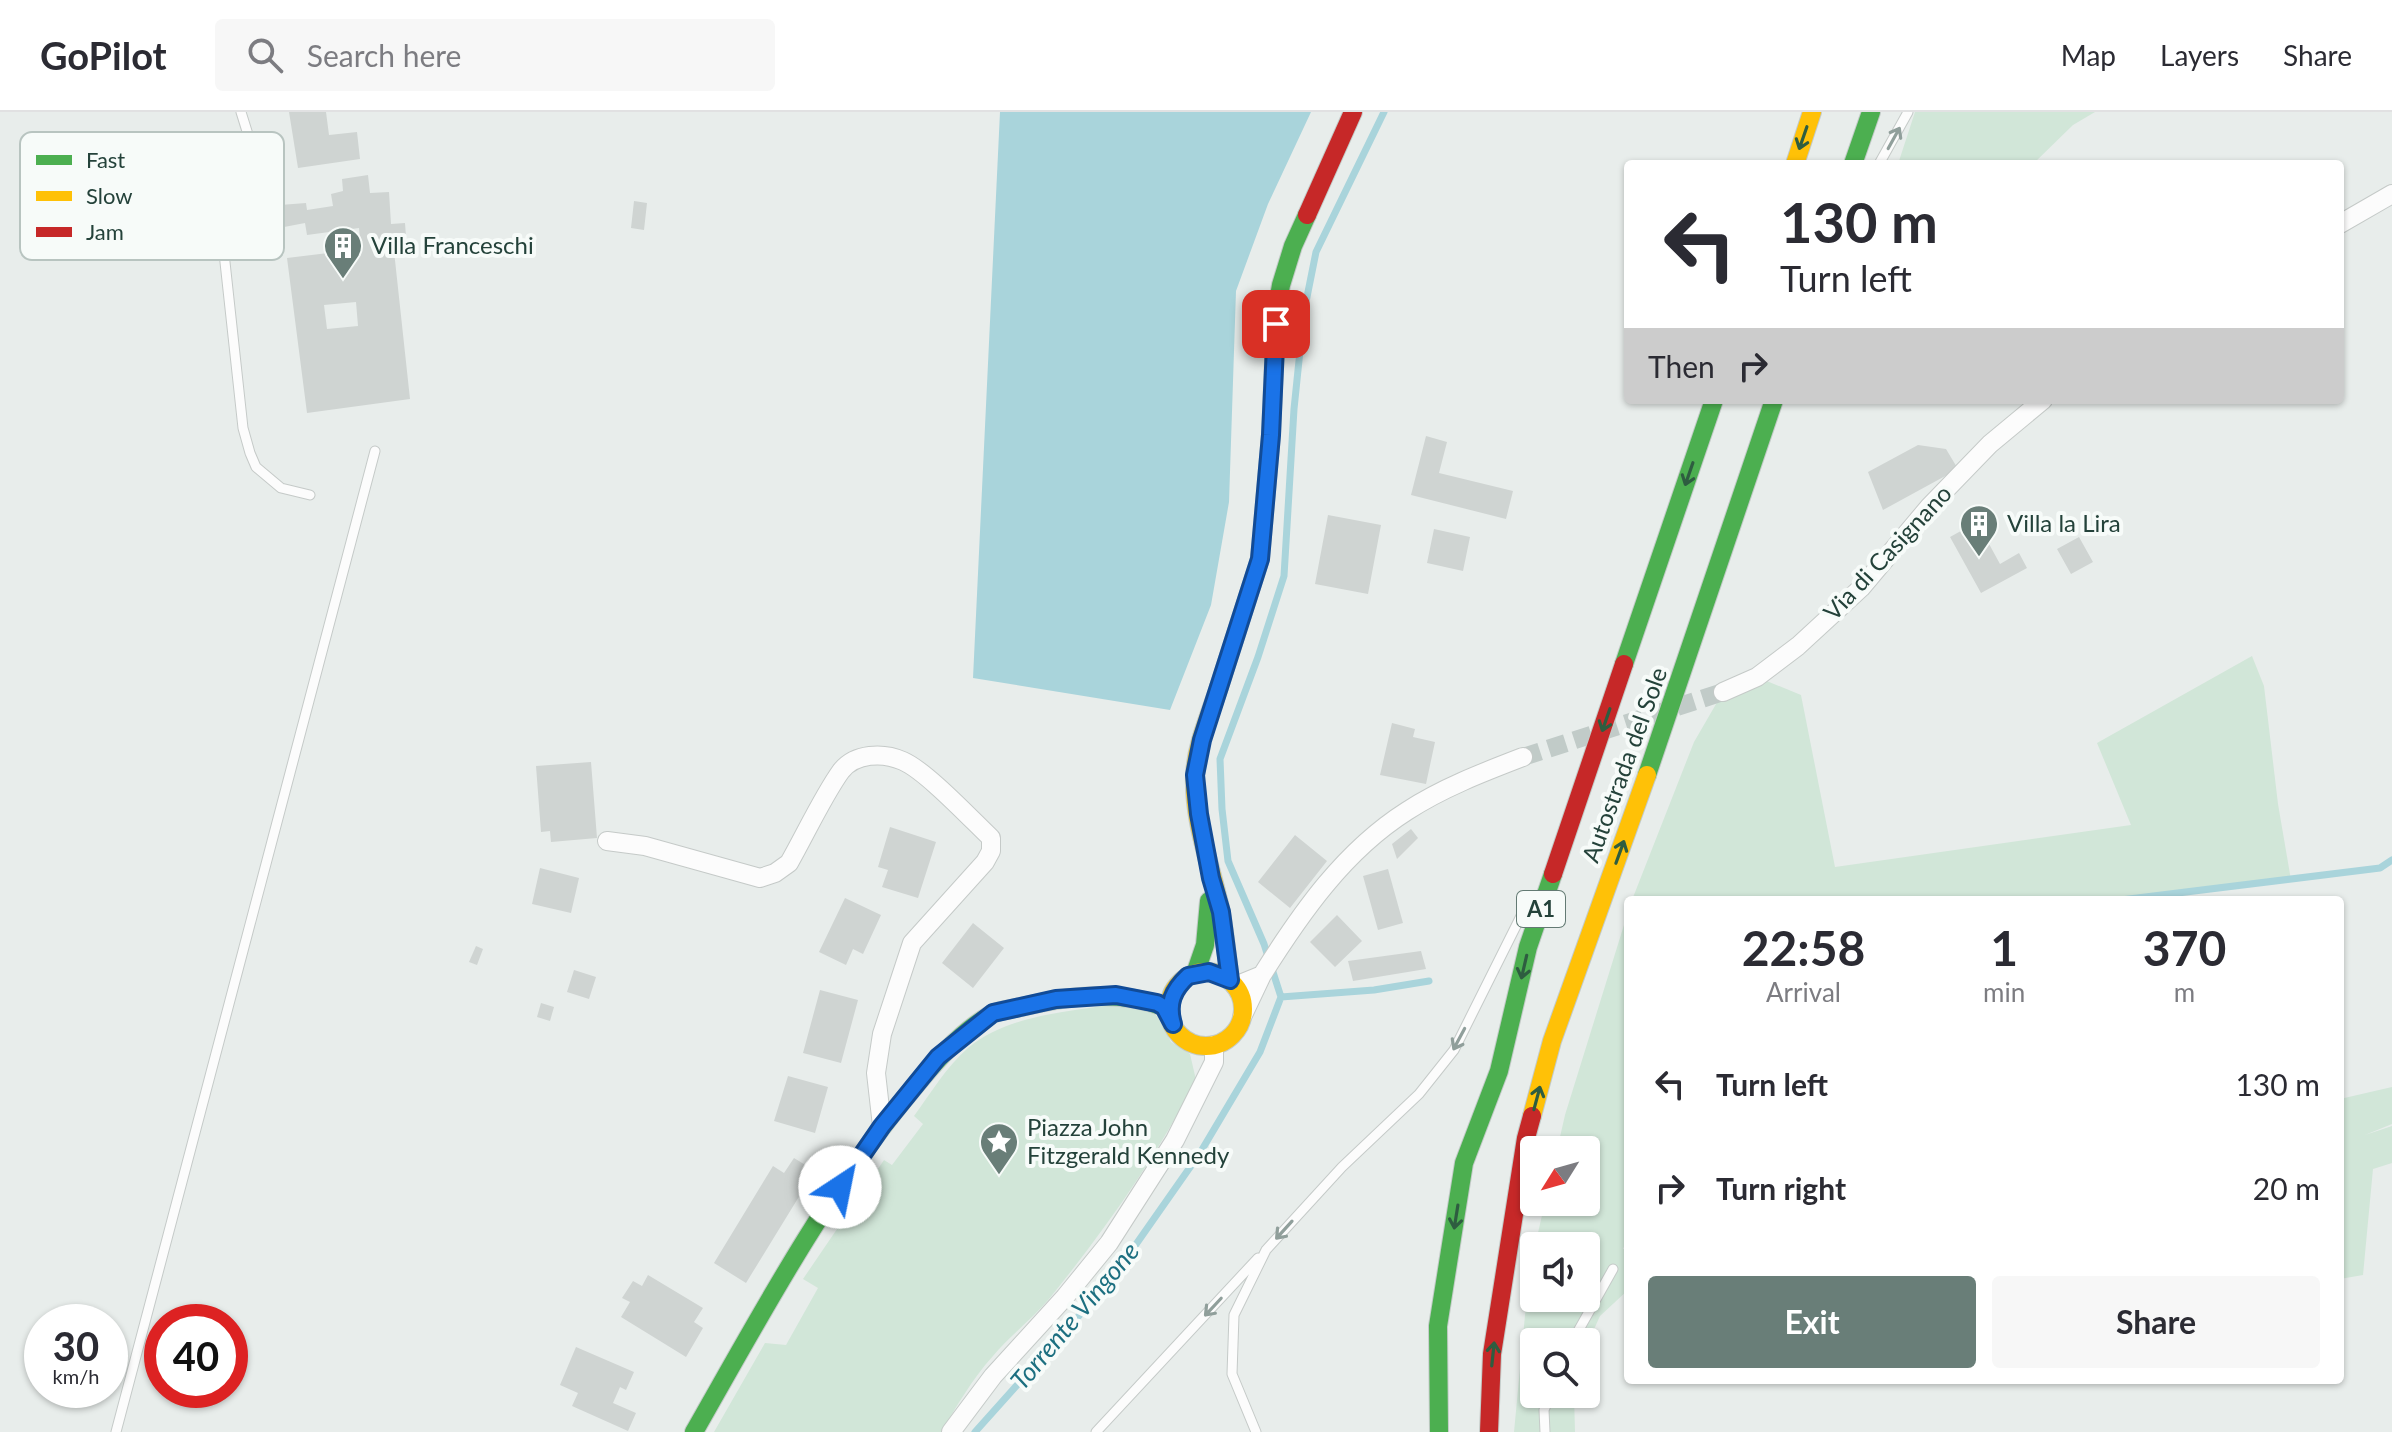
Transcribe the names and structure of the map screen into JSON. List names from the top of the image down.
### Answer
{
  "streets": {
    "main road": ["Autostrada del Sole", "A1"],
    "street": ["Via di Casignano"]
  },
  "water": ["Torrente Vingone"],
  "places": {
    "building": ["Villa Franceschi", "Villa la Lira"],
    "place": ["Piazza John Fitzgerald Kennedy"]
  },
  "legend": ["Fast", "Slow", "Jam"],
  "north": "bottom left",
  "page": {
    "header": "GoPilot",
    "search": "Search here",
    "nav": ["Map", "Layers", "Share"],
    "turn": ["130 m", "Turn left"],
    "then": "Then",
    "eta": [
      "22:58",
      "Arrival",
      "1",
      "min",
      "370",
      "m"
    ],
    "list": [
      {
        "name": "Turn left",
        "value": "130 m"
      },
      {
        "name": "Turn right",
        "value": "20 m"
      }
    ],
    "buttons": ["Exit", "Share"],
    "speed": "30 km/h",
    "limit": "40"
  }
}
